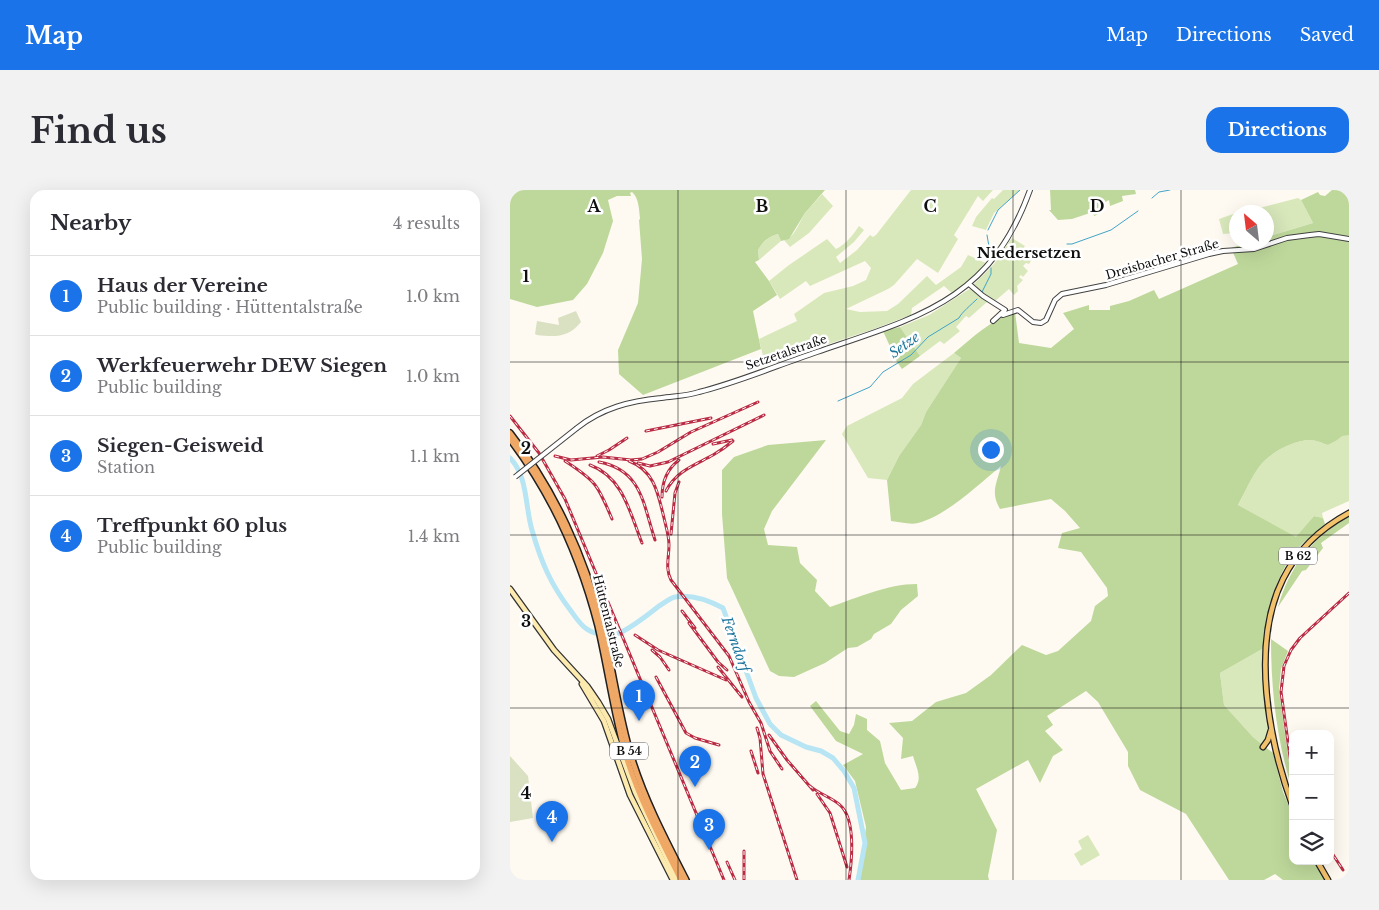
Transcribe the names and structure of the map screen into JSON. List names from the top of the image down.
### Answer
{
  "streets": {
    "highway": ["Hüttentalstraße", "B 54"],
    "main road": ["B 62"],
    "street": ["Dreisbacher Straße", "Setzetalstraße"]
  },
  "districts": ["Niedersetzen"],
  "water": ["Setze", "Ferndorf"],
  "north": "top left",
  "page": {
    "header": "Map",
    "nav": ["Map", "Directions", "Saved"],
    "buttons": "Directions",
    "title": "Find us",
    "heading": ["Nearby", "4 results"],
    "list": [
      {
        "mark": "1",
        "name": "Haus der Vereine",
        "note": "Public building · Hüttentalstraße",
        "value": "1.0 km"
      },
      {
        "mark": "2",
        "name": "Werkfeuerwehr DEW Siegen",
        "note": "Public building",
        "value": "1.0 km"
      },
      {
        "mark": "3",
        "name": "Siegen-Geisweid",
        "note": "Station",
        "value": "1.1 km"
      },
      {
        "mark": "4",
        "name": "Treffpunkt 60 plus",
        "note": "Public building",
        "value": "1.4 km"
      }
    ],
    "pins": [
      "1",
      "2",
      "4",
      "3"
    ],
    "map_buttons": ["+", "−"]
  },
  "grid": {
    "columns": [
      "A",
      "B",
      "C",
      "D"
    ],
    "rows": [
      "1",
      "2",
      "3",
      "4"
    ]
  }
}
